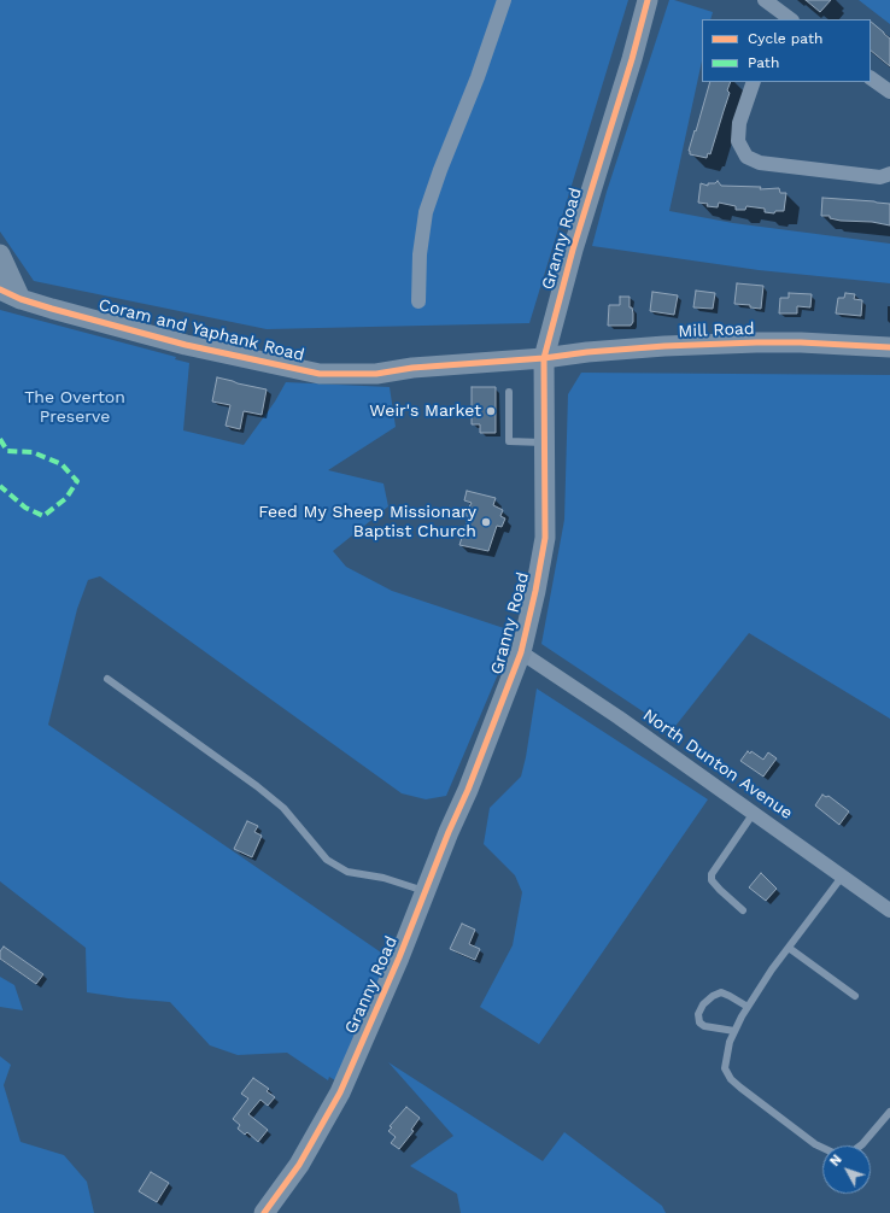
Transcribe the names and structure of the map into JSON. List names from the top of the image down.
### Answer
{
  "streets": {
    "street": [
      "Granny Road",
      "Coram and Yaphank Road",
      "Mill Road",
      "North Dunton Avenue"
    ]
  },
  "crossings": [
    ["Granny Road", "Coram and Yaphank Road"],
    ["Granny Road", "Mill Road"],
    ["Granny Road", "North Dunton Avenue"],
    ["Coram and Yaphank Road", "Mill Road"]
  ],
  "parks": ["The Overton Preserve"],
  "places": ["Weir's Market", "Feed My Sheep Missionary Baptist Church"],
  "legend": ["Cycle path", "Path"],
  "north": "top left"
}
